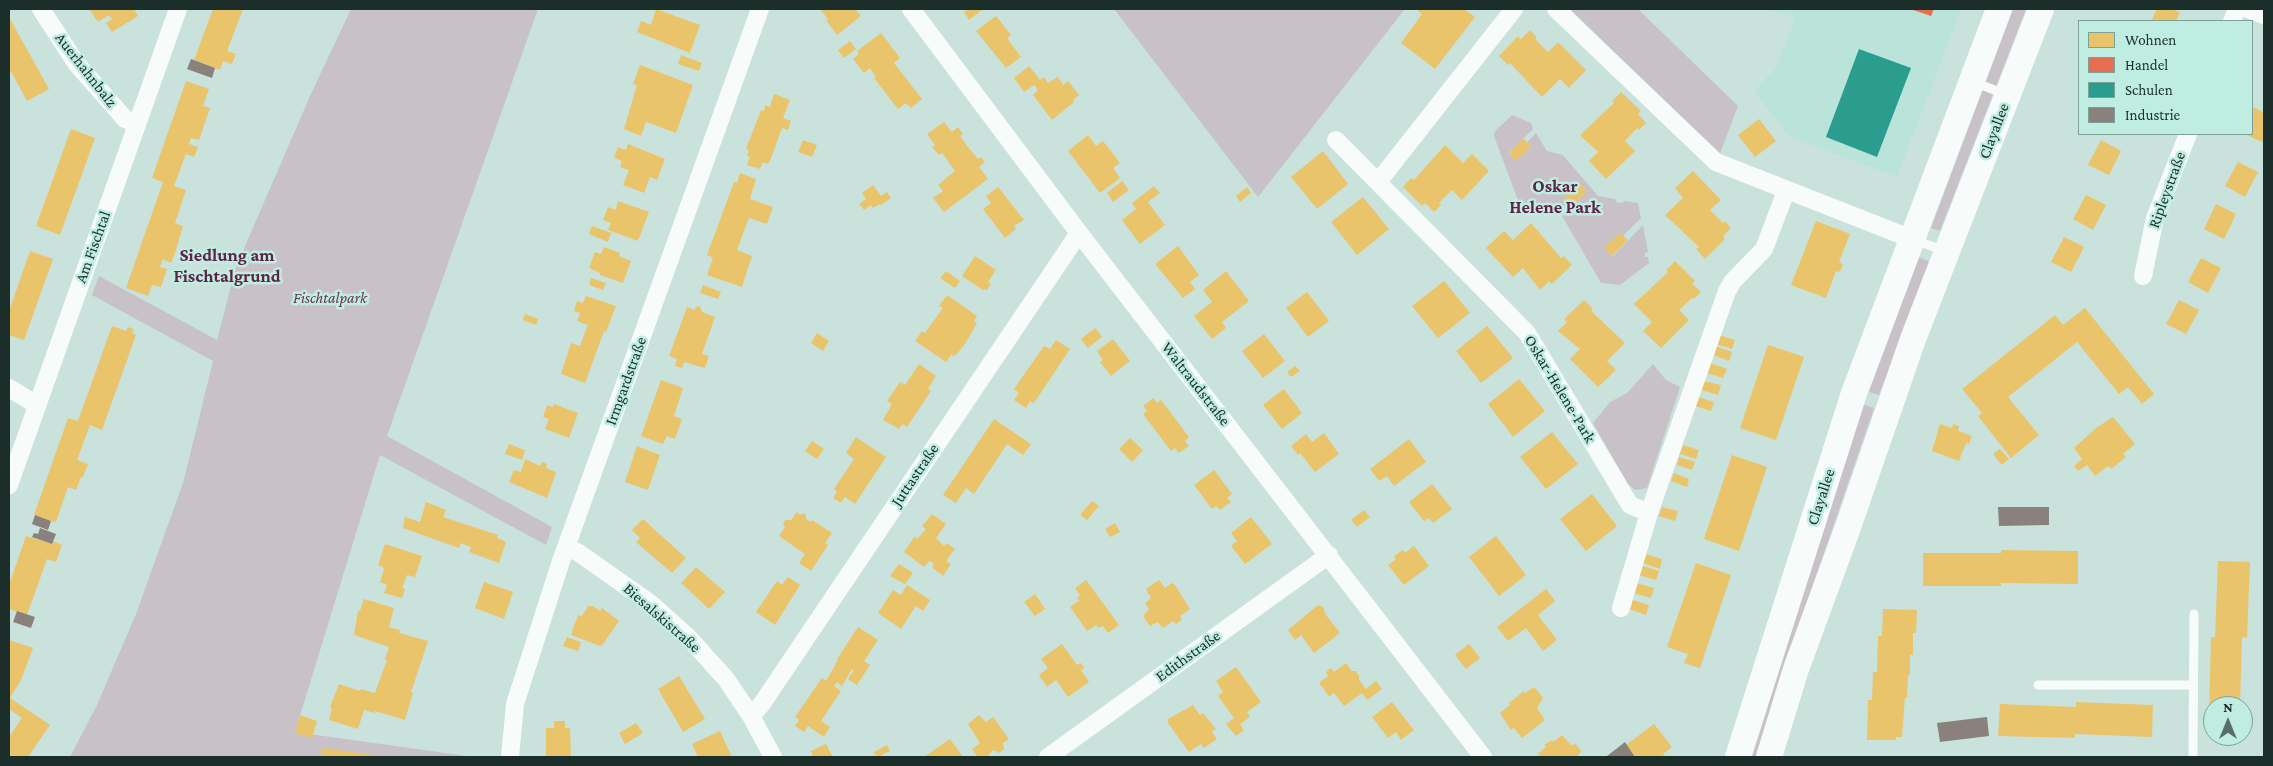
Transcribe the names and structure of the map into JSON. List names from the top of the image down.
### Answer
{
  "streets": {
    "main road": ["Clayallee"],
    "street": [
      "Auerhahnbalz",
      "Ripleystraße",
      "Am Fischtal",
      "Irmgardstraße",
      "Waltraudstraße",
      "Oskar-Helene-Park",
      "Juttastraße",
      "Biesalskistraße",
      "Edithstraße"
    ]
  },
  "crossings": [
    ["Auerhahnbalz", "Am Fischtal"],
    ["Irmgardstraße", "Biesalskistraße"],
    ["Waltraudstraße", "Juttastraße"],
    ["Waltraudstraße", "Edithstraße"],
    ["Juttastraße", "Biesalskistraße"]
  ],
  "districts": ["Oskar Helene Park", "Siedlung am Fischtalgrund"],
  "parks": ["Fischtalpark"],
  "legend": [
    "Wohnen",
    "Handel",
    "Schulen",
    "Industrie"
  ],
  "north": "top"
}
